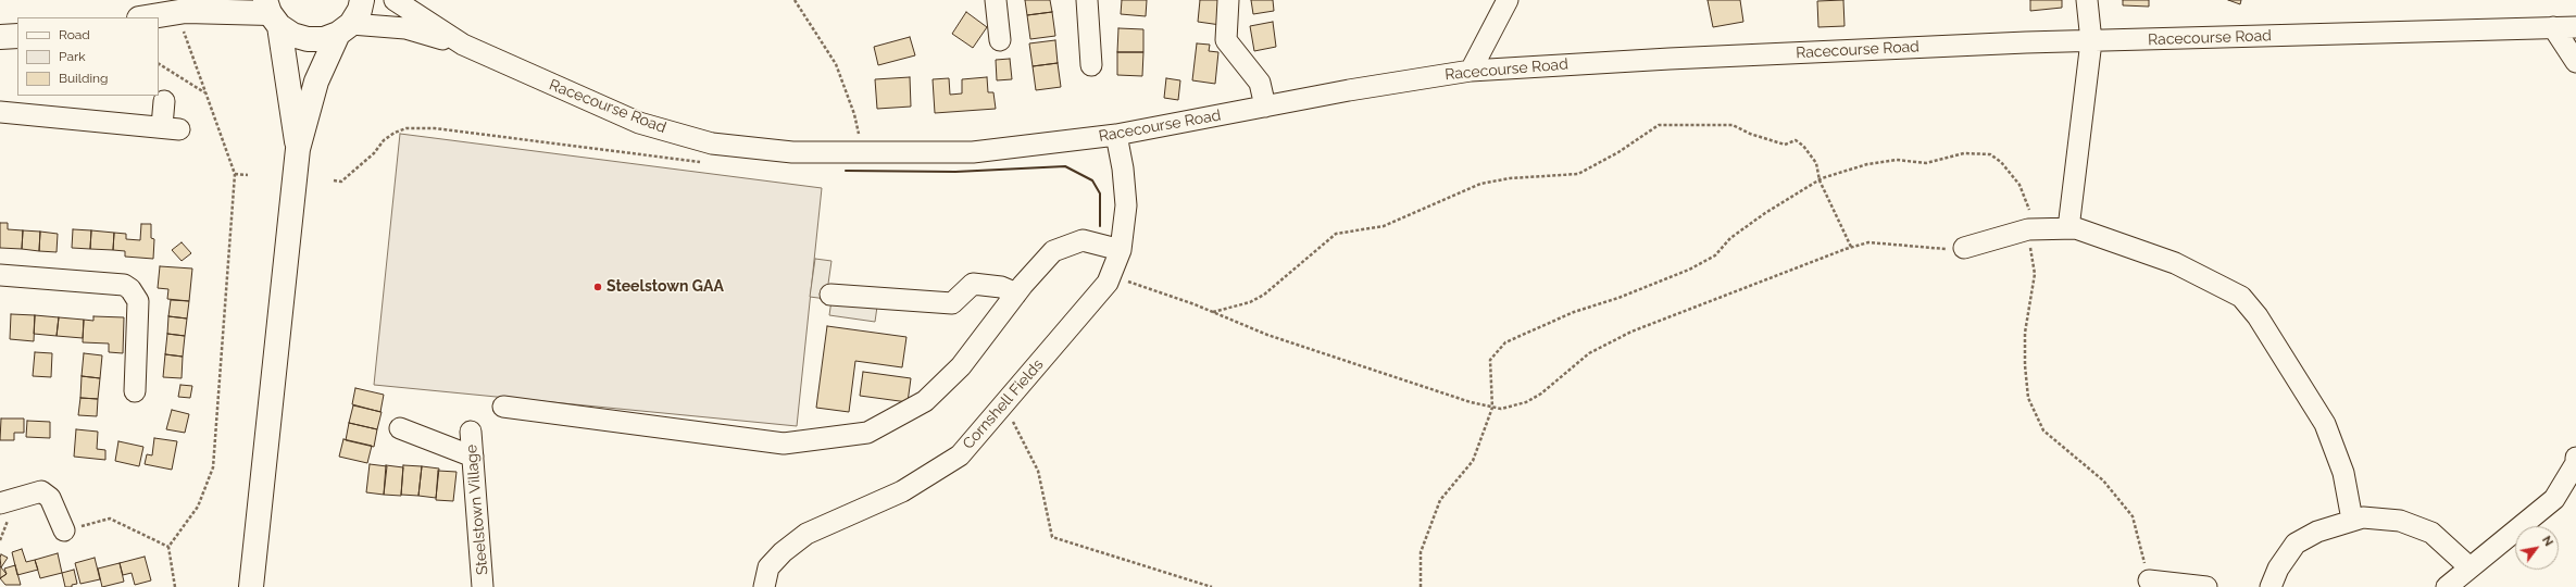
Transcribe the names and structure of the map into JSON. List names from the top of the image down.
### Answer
{
  "streets": {
    "street": ["Racecourse Road", "Cornshell Fields", "Steelstown Village"]
  },
  "crossings": [
    ["Racecourse Road", "Cornshell Fields"]
  ],
  "places": ["Steelstown GAA"],
  "legend": ["Road", "Park", "Building"],
  "north": "top right"
}
